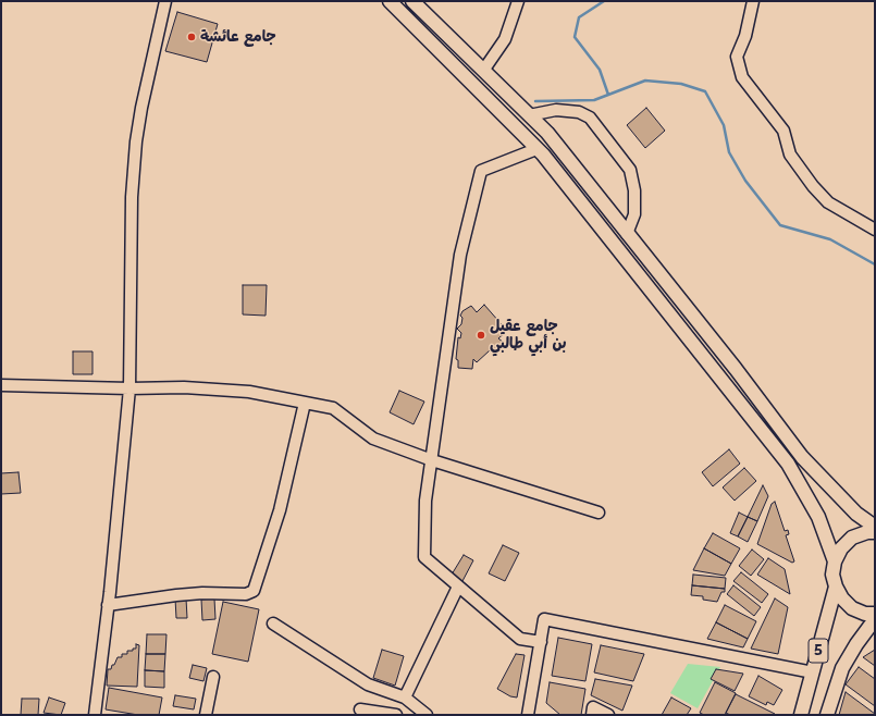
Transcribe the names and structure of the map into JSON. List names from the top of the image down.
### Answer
{
  "streets": {
    "main road": ["5"]
  },
  "places": ["جامع عائشة", "جامع عقيل بن أبي طالبي"]
}
